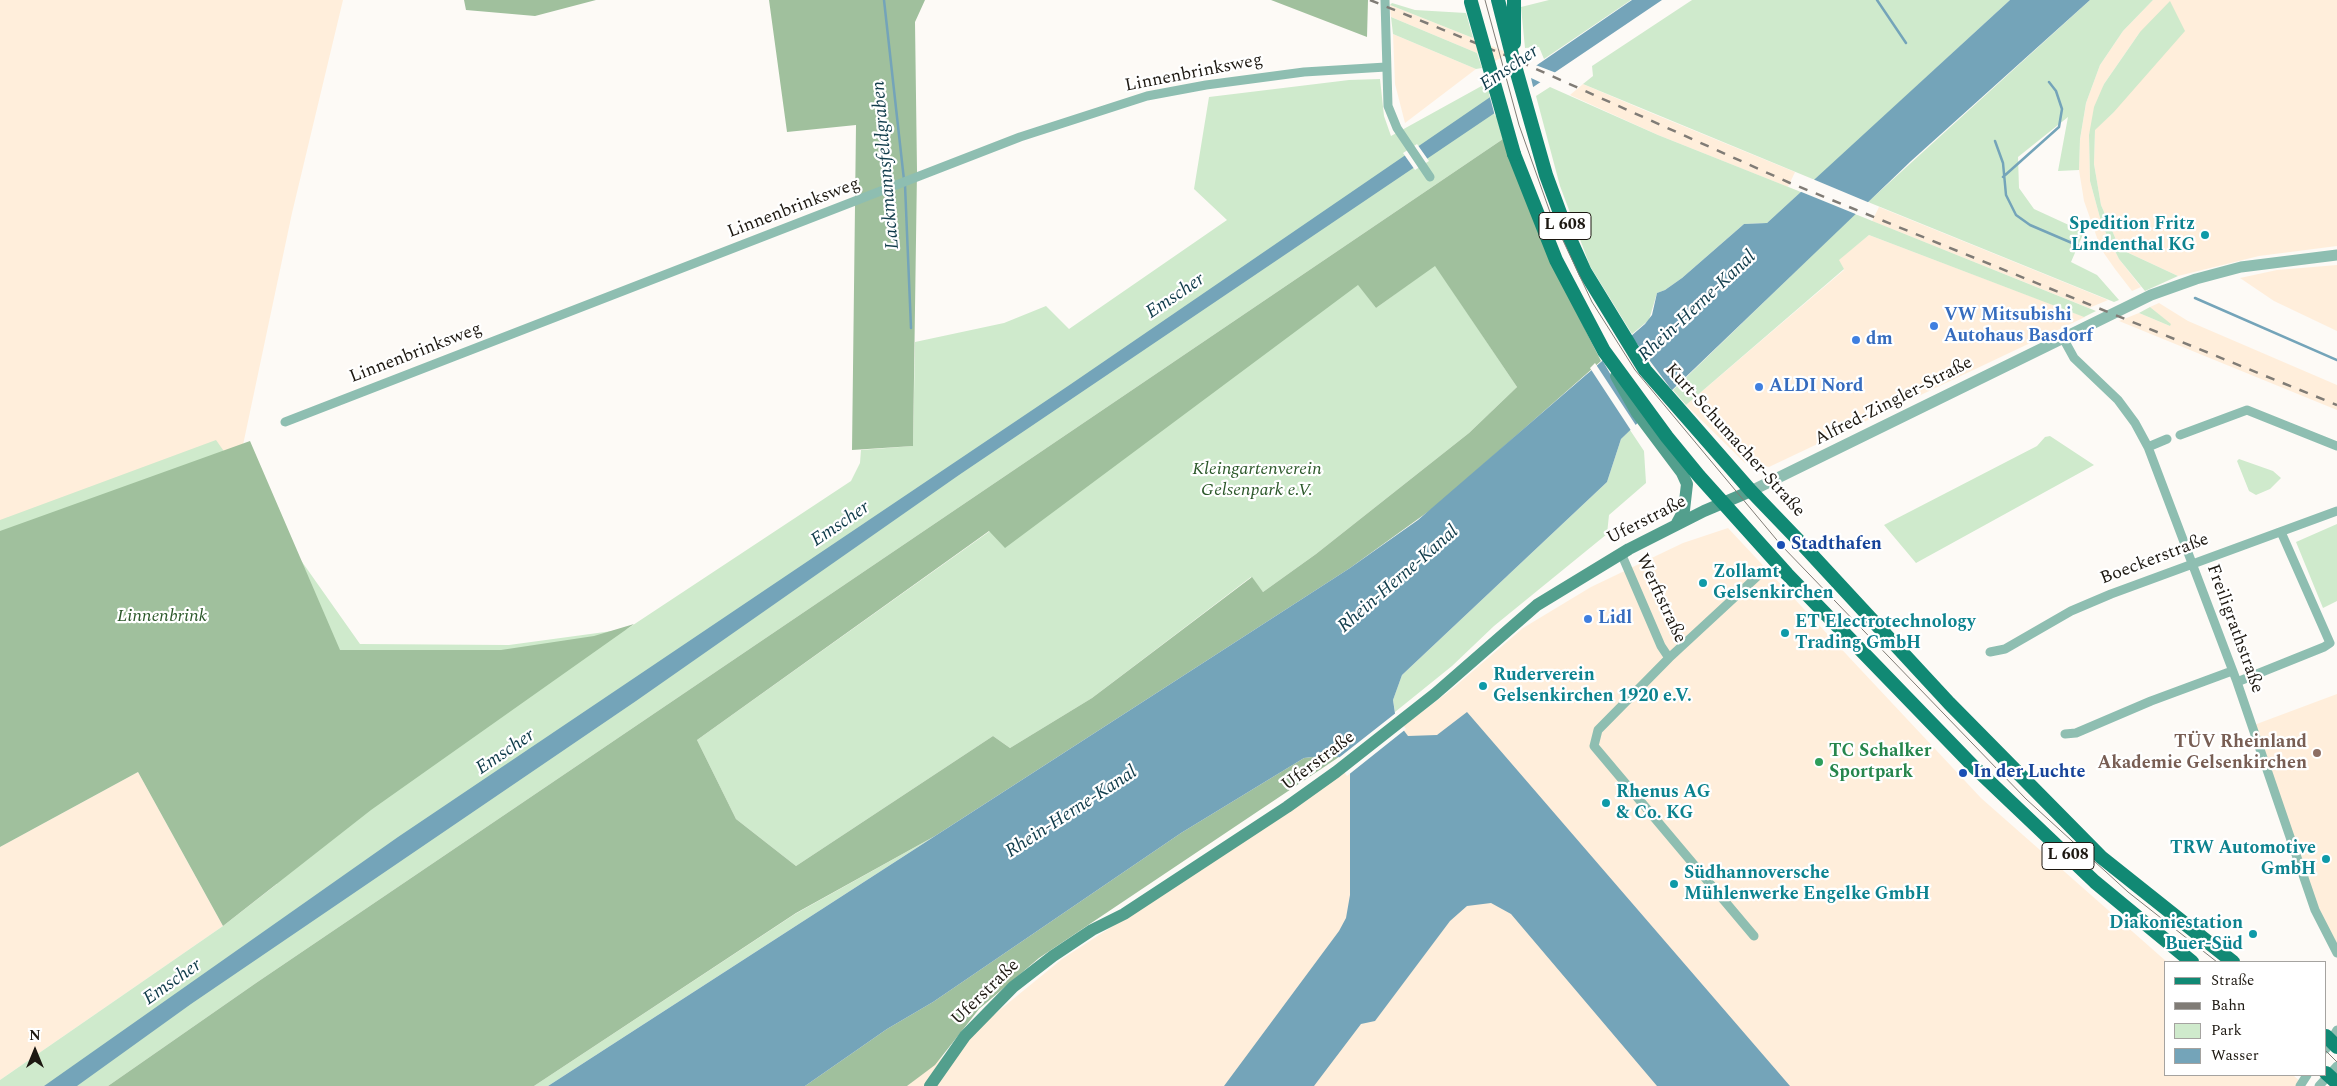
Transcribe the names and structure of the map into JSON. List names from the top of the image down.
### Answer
{
  "streets": {
    "main road": ["L 608", "Kurt-Schumacher-Straße", "Uferstraße"],
    "street": [
      "Linnenbrinksweg",
      "Alfred-Zingler-Straße",
      "Boeckerstraße",
      "Werftstraße",
      "Freiligrathstraße"
    ]
  },
  "crossings": [
    ["L 608", "Kurt-Schumacher-Straße"],
    ["L 608", "Uferstraße"],
    ["Alfred-Zingler-Straße", "Kurt-Schumacher-Straße"],
    ["Alfred-Zingler-Straße", "Uferstraße"],
    ["Alfred-Zingler-Straße", "Freiligrathstraße"],
    ["Kurt-Schumacher-Straße", "Uferstraße"],
    ["Uferstraße", "Werftstraße"],
    ["Boeckerstraße", "Freiligrathstraße"]
  ],
  "water": ["Emscher", "Lackmannsfeldgraben", "Rhein-Herne-Kanal"],
  "parks": ["Kleingartenverein Gelsenpark e.V.", "Linnenbrink"],
  "places": [
    "Spedition Fritz Lindenthal KG",
    "VW Mitsubishi Autohaus Basdorf",
    "dm",
    "ALDI Nord",
    "Stadthafen",
    "Zollamt Gelsenkirchen",
    "Lidl",
    "ET Electrotechnology Trading GmbH",
    "Ruderverein Gelsenkirchen 1920 e.V.",
    "TÜV Rheinland Akademie Gelsenkirchen",
    "TC Schalker Sportpark",
    "In der Luchte",
    "Rhenus AG & Co. KG",
    "TRW Automotive GmbH",
    "Südhannoversche Mühlenwerke Engelke GmbH",
    "Diakoniestation Buer-Süd"
  ],
  "legend": [
    "Straße",
    "Bahn",
    "Park",
    "Wasser"
  ],
  "north": "top"
}
